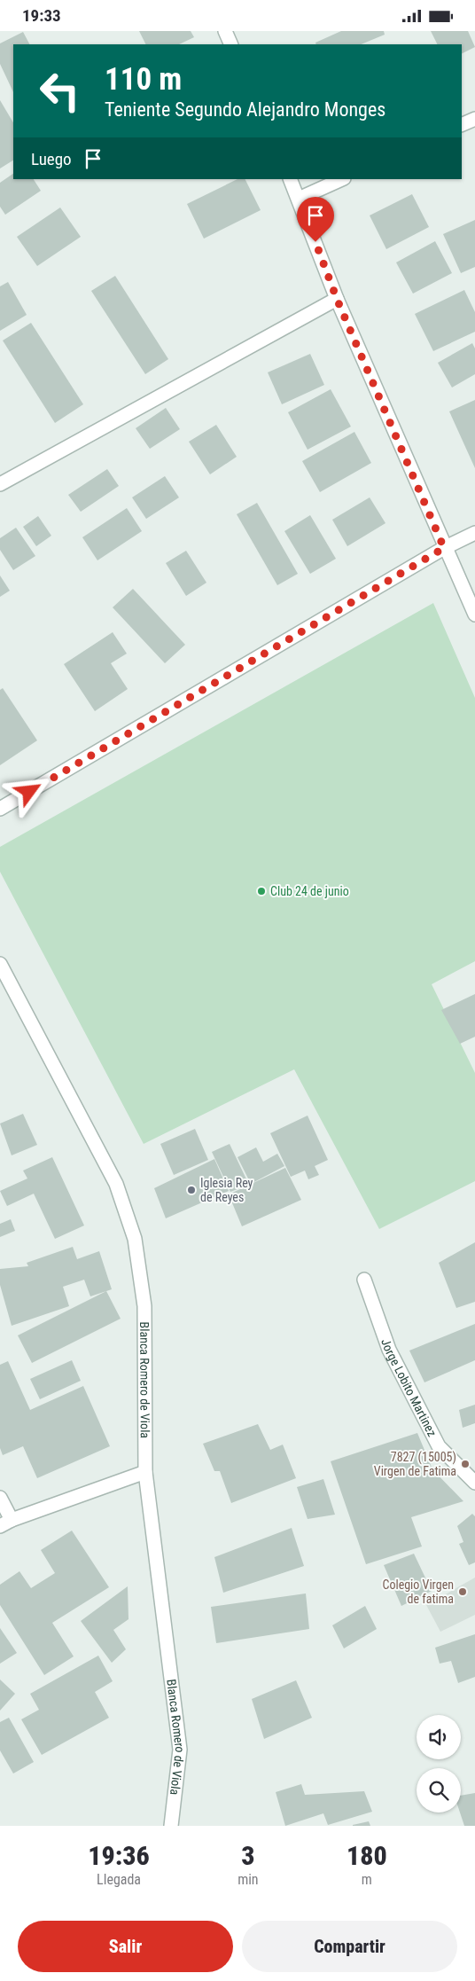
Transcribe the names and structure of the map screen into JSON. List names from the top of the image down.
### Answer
{
  "streets": {
    "street": ["Blanca Romero de Viola", "Jorge Lobito Martinez"]
  },
  "places": [
    "Club 24 de junio",
    "Iglesia Rey de Reyes",
    "7827 (15005) Virgen de Fatima",
    "Colegio Virgen de fatima"
  ],
  "page": {
    "status": "19:33",
    "turn": ["110 m", "Teniente Segundo Alejandro Monges"],
    "then": "Luego",
    "eta": [
      "19:36",
      "Llegada",
      "3",
      "min",
      "180",
      "m"
    ],
    "buttons": ["Salir", "Compartir"]
  }
}
